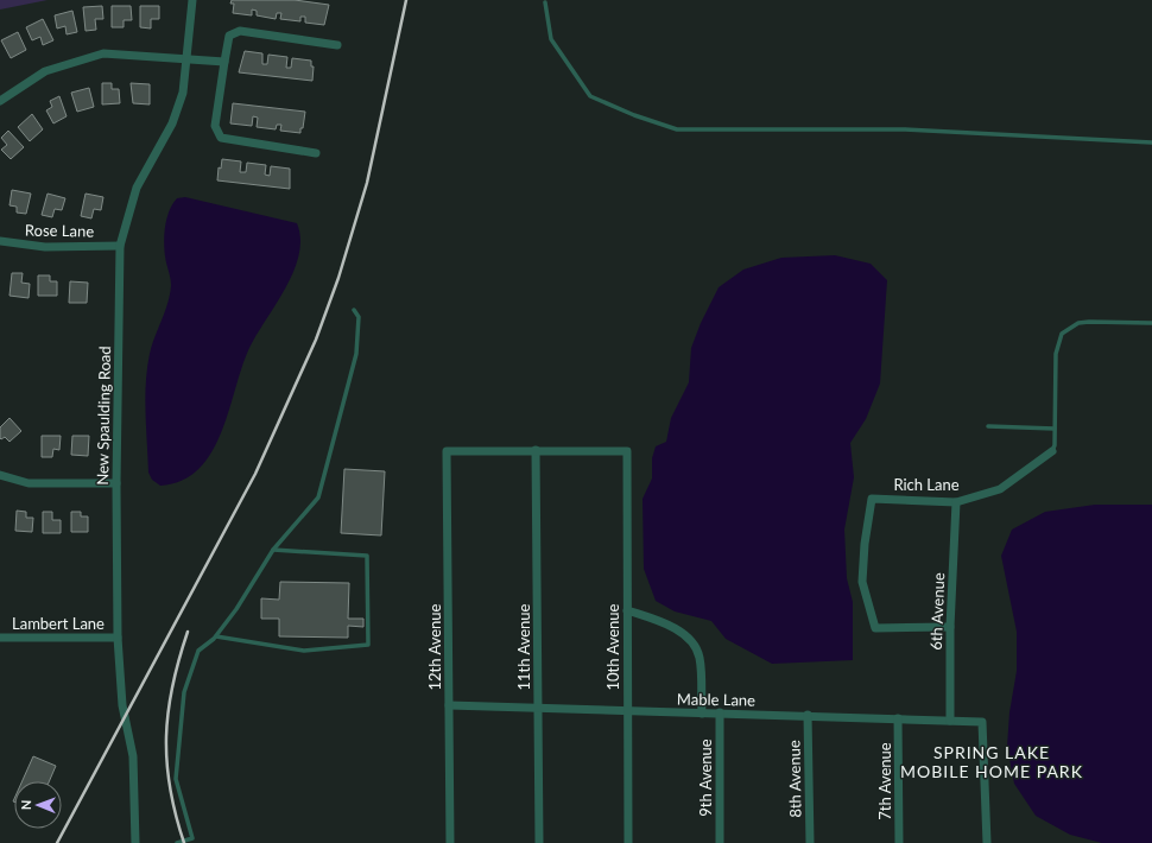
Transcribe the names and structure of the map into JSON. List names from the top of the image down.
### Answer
{
  "streets": {
    "street": [
      "Rose Lane",
      "New Spaulding Road",
      "Rich Lane",
      "6th Avenue",
      "Lambert Lane",
      "12th Avenue",
      "11th Avenue",
      "10th Avenue",
      "Mable Lane",
      "9th Avenue",
      "8th Avenue",
      "7th Avenue"
    ]
  },
  "crossings": [
    ["Rose Lane", "New Spaulding Road"],
    ["New Spaulding Road", "Lambert Lane"],
    ["Rich Lane", "6th Avenue"],
    ["6th Avenue", "Mable Lane"],
    ["12th Avenue", "11th Avenue"],
    ["12th Avenue", "10th Avenue"],
    ["12th Avenue", "Mable Lane"],
    ["11th Avenue", "10th Avenue"],
    ["11th Avenue", "Mable Lane"],
    ["10th Avenue", "Mable Lane"],
    ["Mable Lane", "9th Avenue"],
    ["Mable Lane", "8th Avenue"],
    ["Mable Lane", "7th Avenue"]
  ],
  "districts": ["SPRING LAKE MOBILE HOME PARK"],
  "north": "left"
}
